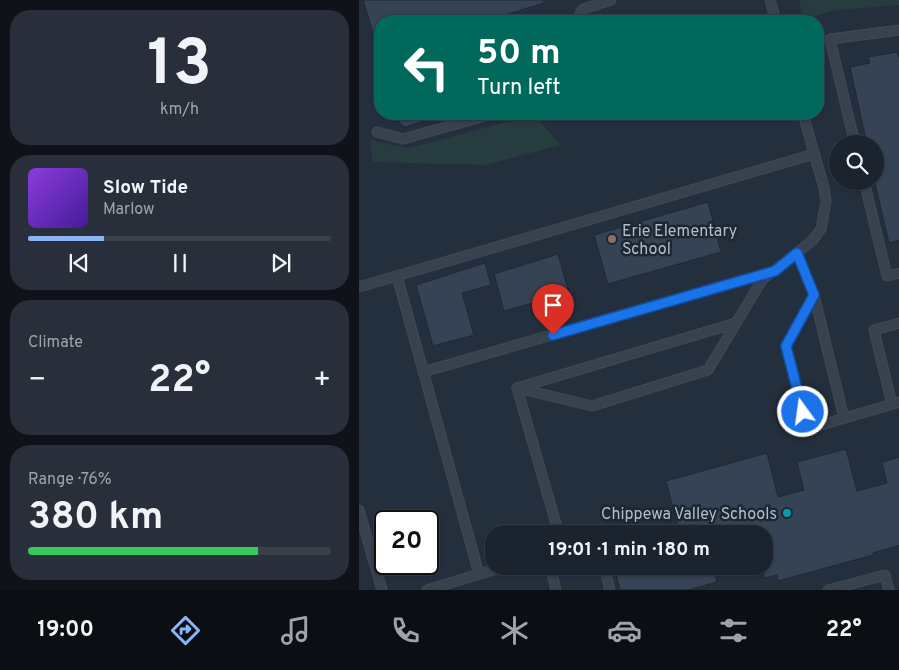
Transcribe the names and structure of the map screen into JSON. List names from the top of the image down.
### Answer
{
  "places": ["Erie Elementary School", "Chippewa Valley Schools"],
  "page": {
    "tile": [
      ["13", "km/h"],
      "Climate",
      ["Range · 76%", "380 km"]
    ],
    "turn": ["50 m", "Turn left"],
    "song": ["Slow Tide", "Marlow"],
    "heat": ["−", "22°", "+"],
    "limit": "20",
    "trip": "19:01 · 1 min · 180 m",
    "tabs": ["19:00", "22°"]
  }
}
